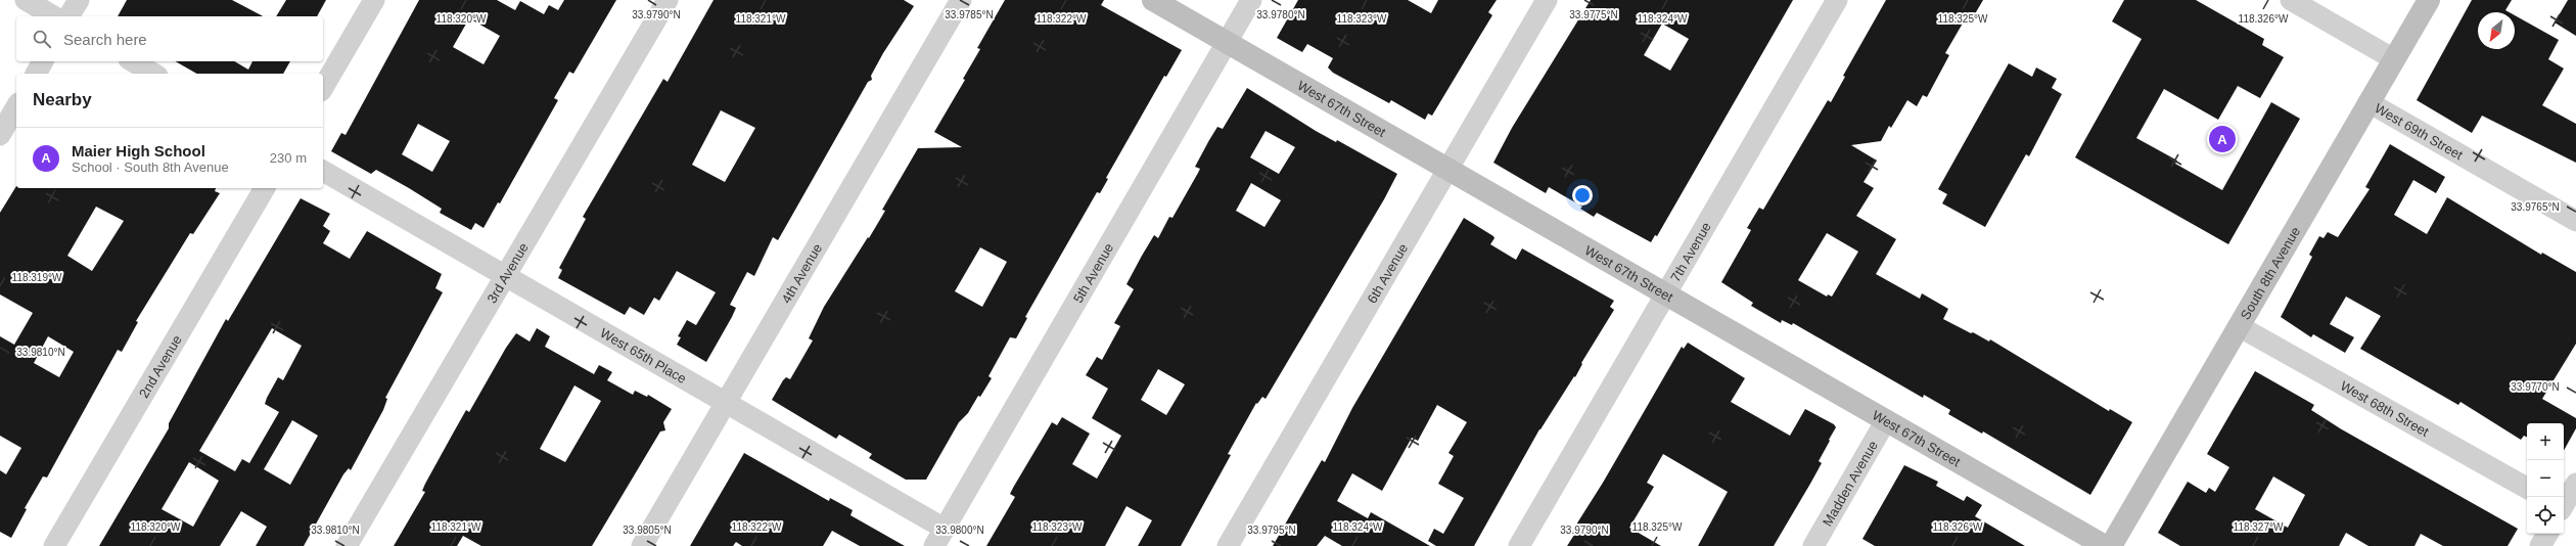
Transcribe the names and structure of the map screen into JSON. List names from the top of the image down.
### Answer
{
  "streets": {
    "street": [
      "West 67th Street",
      "West 69th Street",
      "7th Avenue",
      "4th Avenue",
      "3rd Avenue",
      "5th Avenue",
      "6th Avenue",
      "South 8th Avenue",
      "West 65th Place",
      "2nd Avenue",
      "West 68th Street",
      "Madden Avenue"
    ]
  },
  "crossings": [
    ["West 67th Street", "7th Avenue"],
    ["West 67th Street", "5th Avenue"],
    ["West 67th Street", "6th Avenue"],
    ["West 67th Street", "Madden Avenue"],
    ["West 69th Street", "South 8th Avenue"],
    ["4th Avenue", "West 65th Place"],
    ["3rd Avenue", "West 65th Place"],
    ["5th Avenue", "West 65th Place"],
    ["South 8th Avenue", "West 68th Street"]
  ],
  "north": "bottom left",
  "page": {
    "search": "Search here",
    "heading": "Nearby",
    "pins": "A",
    "list": [
      {
        "mark": "A",
        "name": "Maier High School",
        "note": "School · South 8th Avenue",
        "value": "230 m"
      }
    ],
    "map_buttons": ["+", "−"]
  },
  "coordinates": [
    "33.9790°N",
    "33.9780°N",
    "33.9775°N",
    "33.9785°N",
    "118.320°W",
    "118.321°W",
    "118.322°W",
    "118.323°W",
    "118.324°W",
    "118.325°W",
    "118.326°W",
    "33.9765°N",
    "118.319°W",
    "33.9810°N",
    "33.9770°N",
    "118.327°W",
    "33.9805°N",
    "33.9800°N",
    "33.9795°N"
  ]
}
